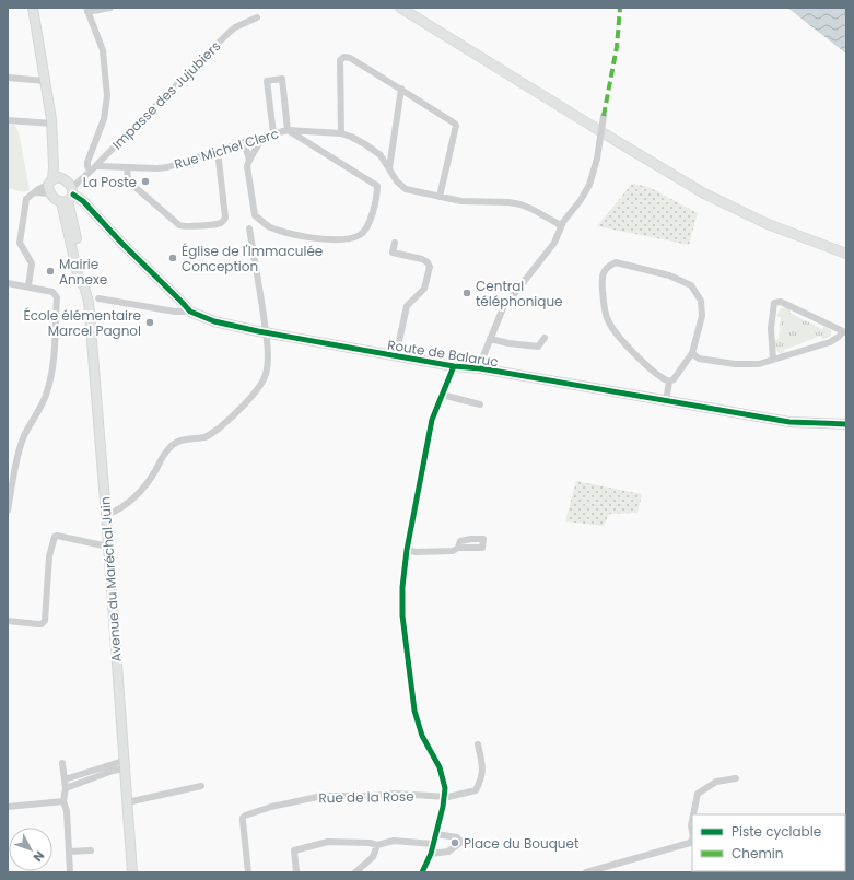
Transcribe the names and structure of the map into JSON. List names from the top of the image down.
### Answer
{
  "streets": {
    "main road": ["Route de Balaruc", "Avenue du Maréchal Juin"],
    "street": ["Impasse des Jujubiers", "Rue Michel Clerc", "Rue de la Rose"]
  },
  "crossings": [
    ["Impasse des Jujubiers", "Rue Michel Clerc"],
    ["Impasse des Jujubiers", "Route de Balaruc"],
    ["Impasse des Jujubiers", "Avenue du Maréchal Juin"],
    ["Route de Balaruc", "Avenue du Maréchal Juin"]
  ],
  "places": [
    "La Poste",
    "Église de l'Immaculée Conception",
    "Mairie Annexe",
    "Central téléphonique",
    "École élémentaire Marcel Pagnol",
    "Place du Bouquet"
  ],
  "legend": ["Piste cyclable", "Chemin"],
  "north": "bottom right"
}
